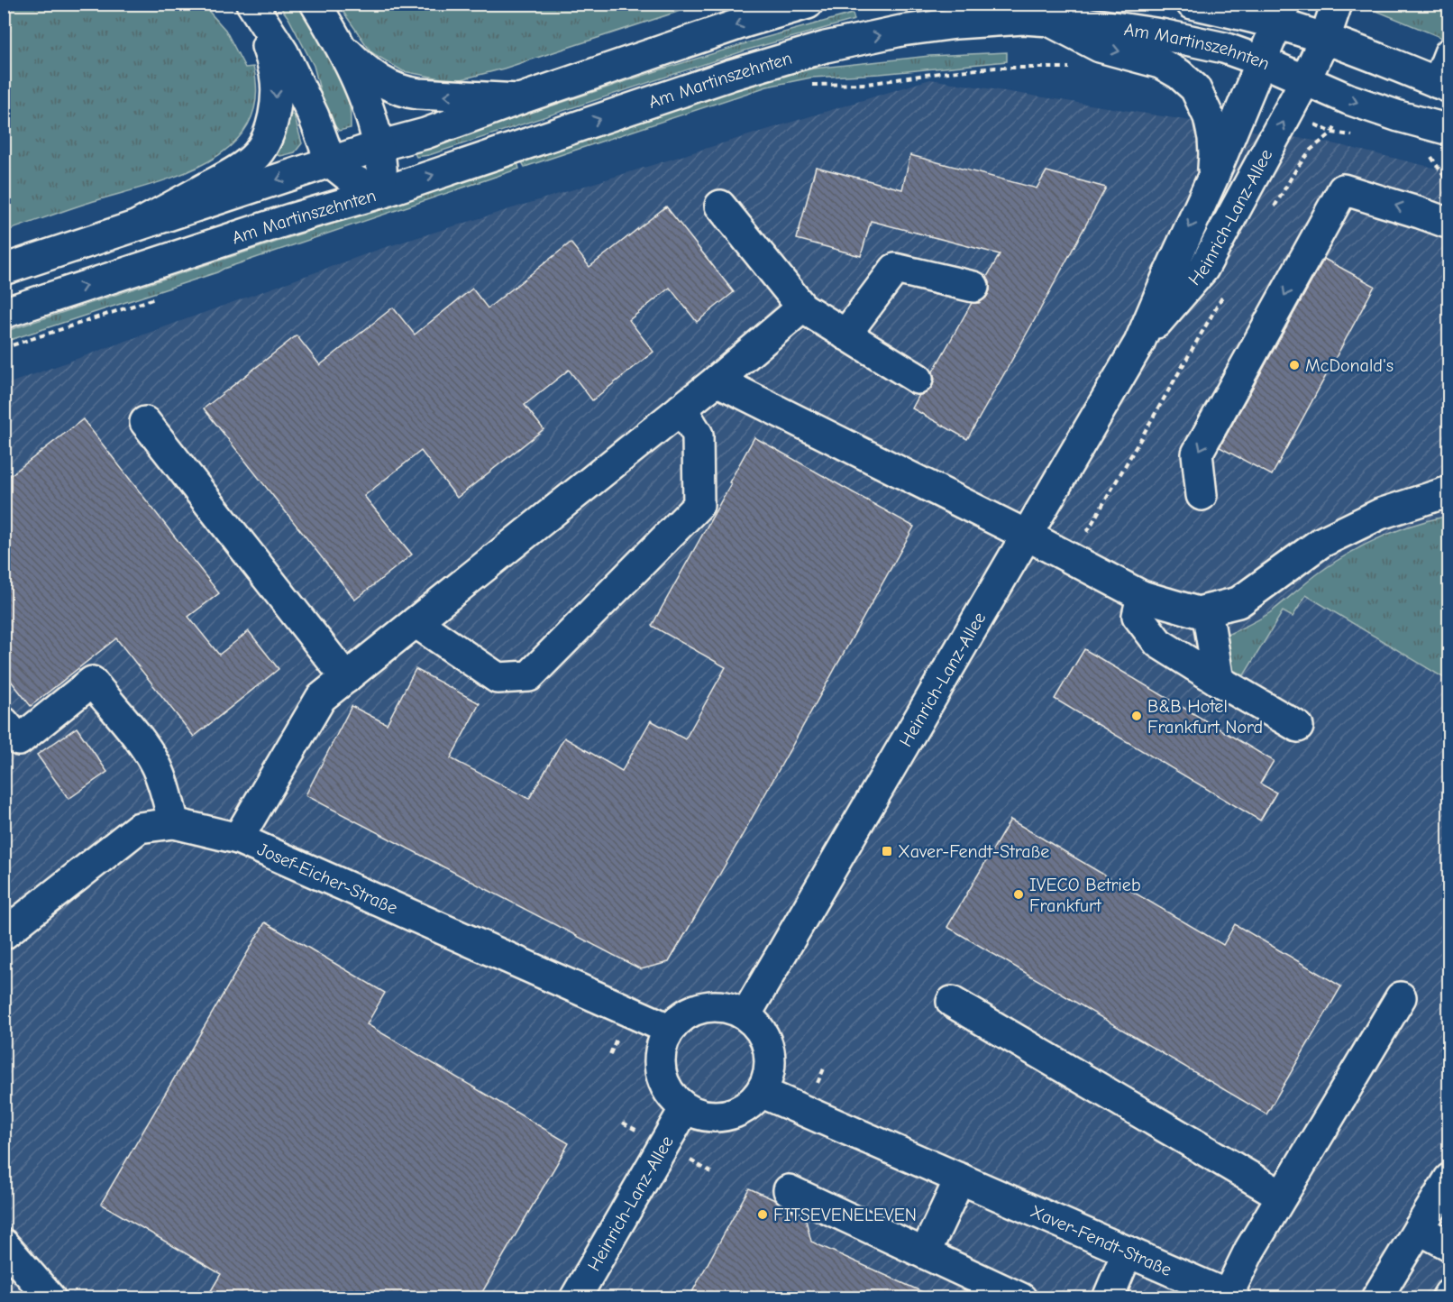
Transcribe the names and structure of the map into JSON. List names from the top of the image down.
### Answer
{
  "streets": {
    "main road": [
      "Am Martinszehnten",
      "Heinrich-Lanz-Allee",
      "Josef-Eicher-Straße",
      "Xaver-Fendt-Straße"
    ]
  },
  "crossings": [
    ["Am Martinszehnten", "Heinrich-Lanz-Allee"],
    ["Heinrich-Lanz-Allee", "Josef-Eicher-Straße"],
    ["Heinrich-Lanz-Allee", "Xaver-Fendt-Straße"],
    ["Josef-Eicher-Straße", "Xaver-Fendt-Straße"]
  ],
  "places": {
    "other": [
      "McDonald's",
      "B&B Hotel Frankfurt Nord",
      "IVECO Betrieb Frankfurt",
      "FITSEVENELEVEN"
    ],
    "transit": ["Xaver-Fendt-Straße"]
  }
}
